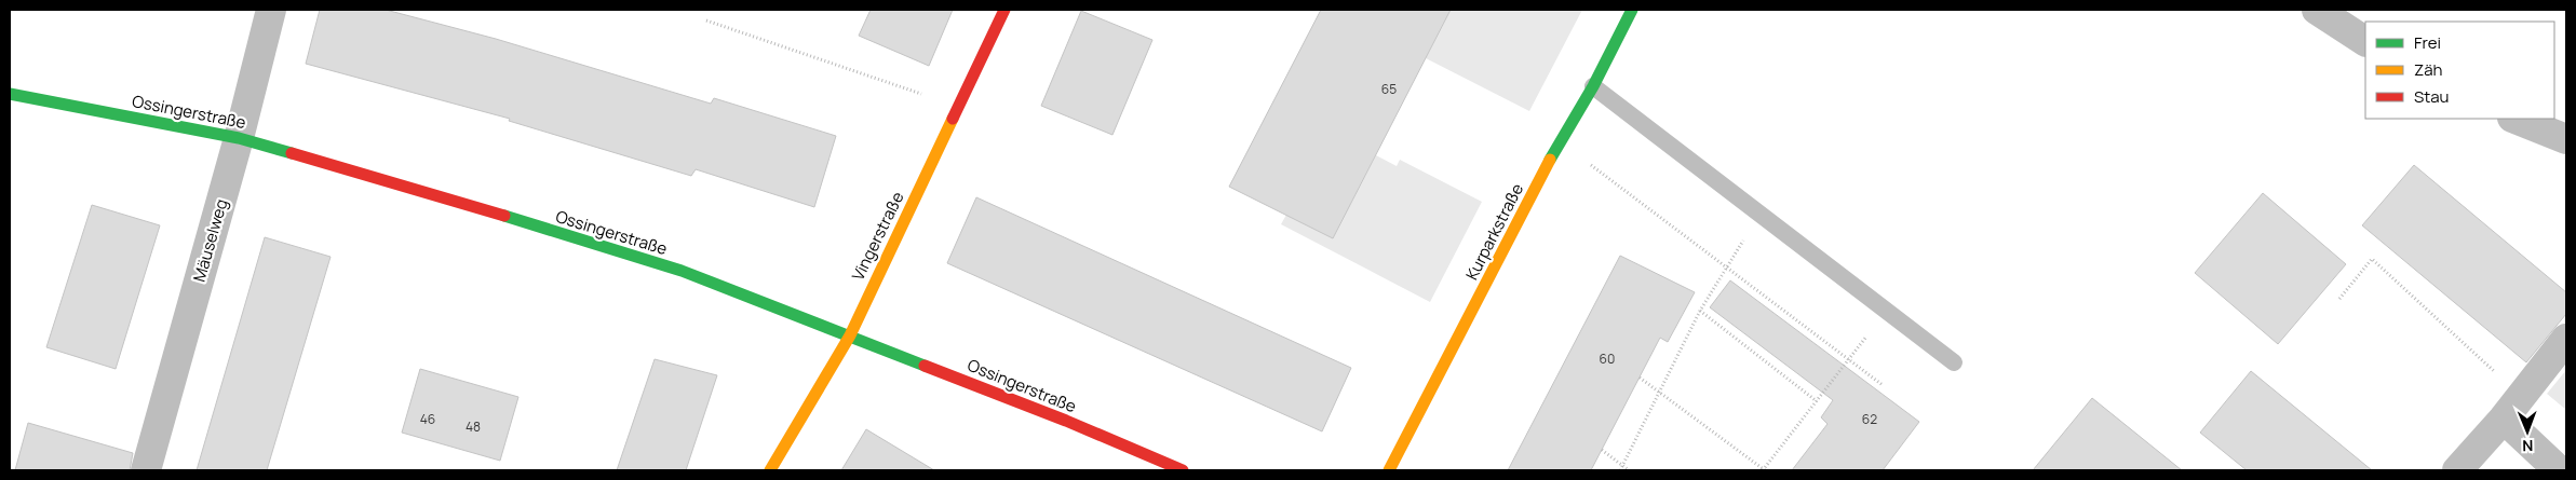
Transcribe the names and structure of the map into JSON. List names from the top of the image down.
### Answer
{
  "streets": {
    "street": [
      "Ossingerstraße",
      "Kurparkstraße",
      "Vingerstraße",
      "Mäuselweg"
    ]
  },
  "crossings": [
    ["Ossingerstraße", "Vingerstraße"],
    ["Ossingerstraße", "Mäuselweg"]
  ],
  "house_numbers": [
    "65",
    "60",
    "46",
    "62",
    "48"
  ],
  "legend": ["Frei", "Zäh", "Stau"],
  "north": "bottom"
}
